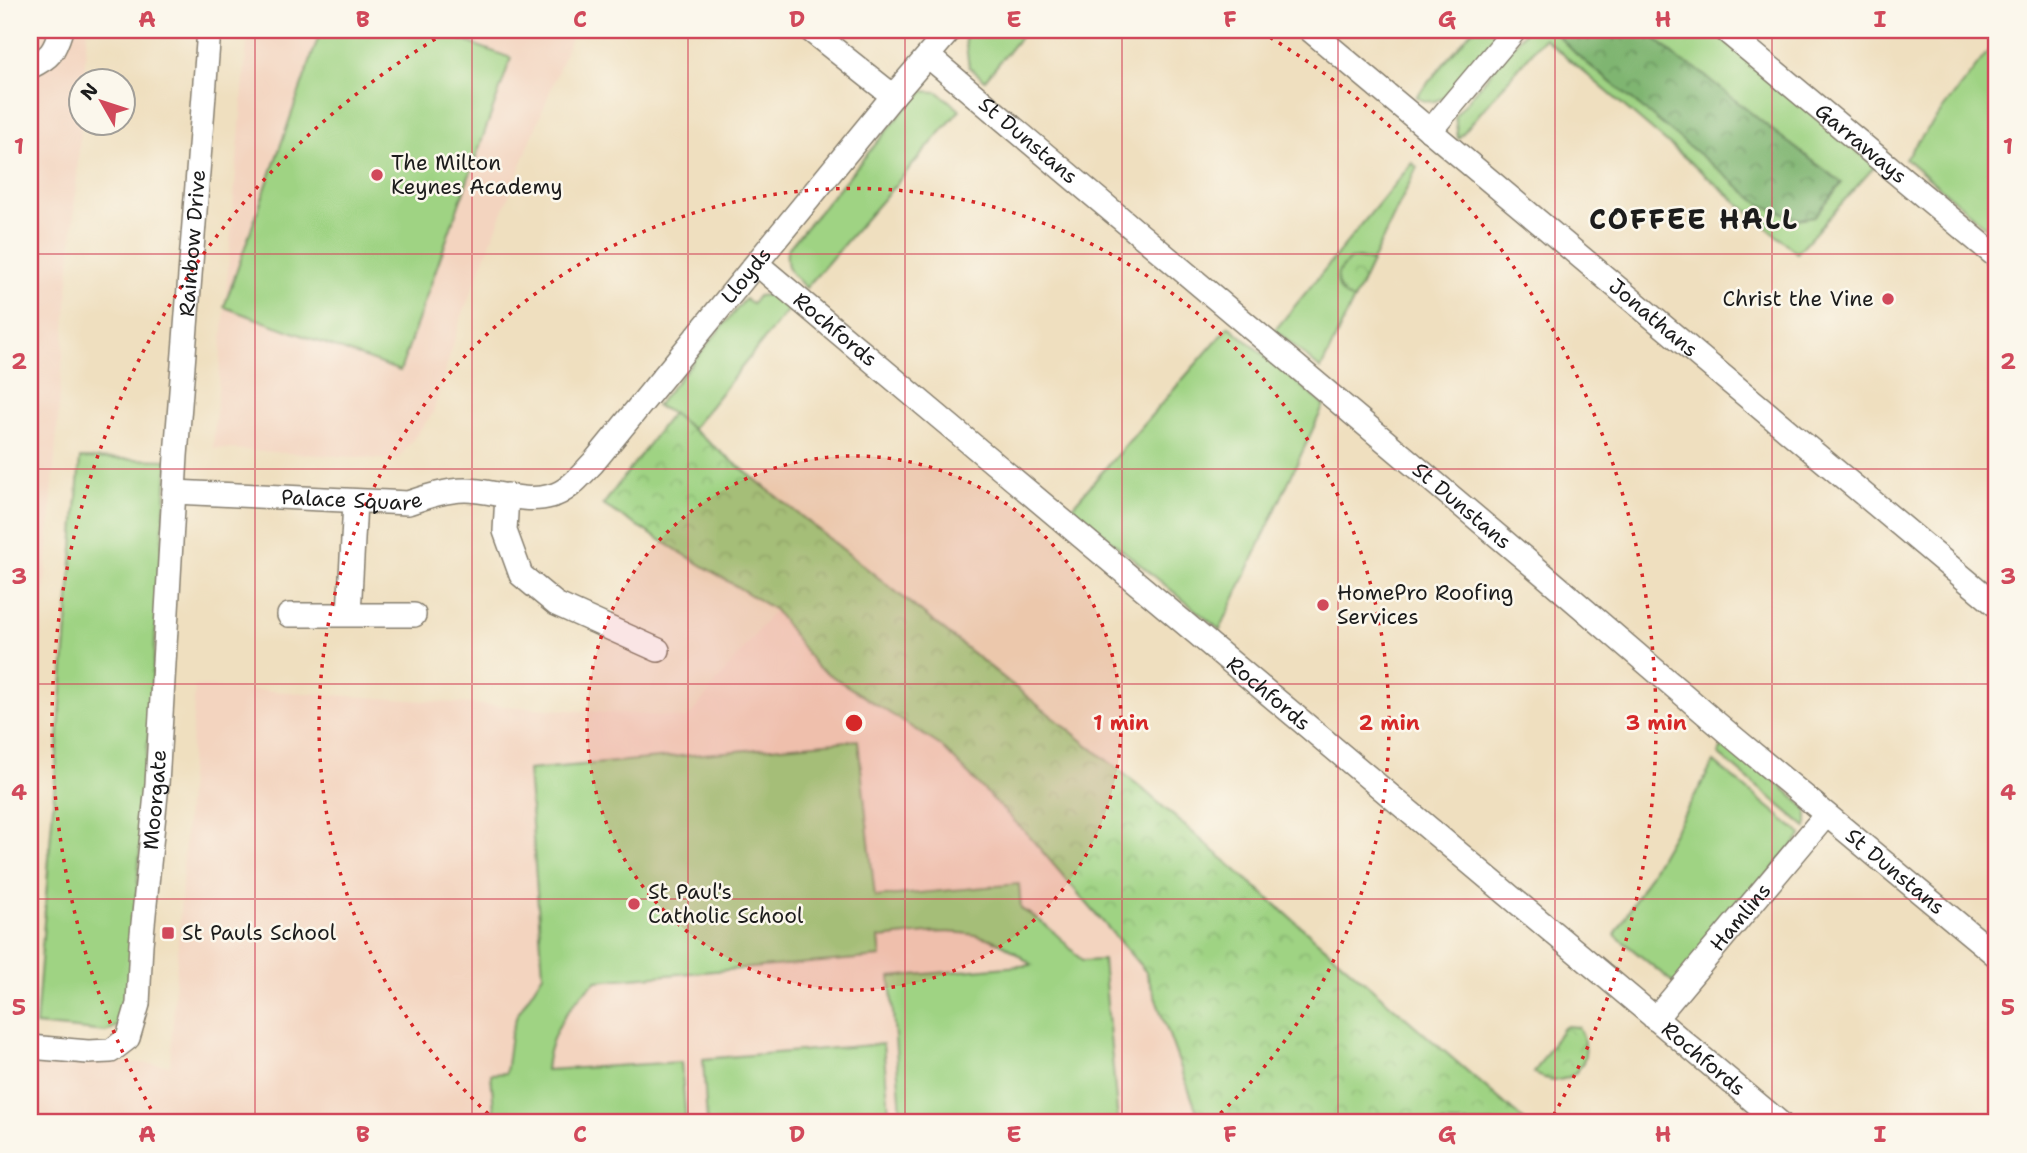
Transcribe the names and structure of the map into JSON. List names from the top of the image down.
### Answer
{
  "streets": {
    "street": [
      "St Dunstans",
      "Garraways",
      "Rainbow Drive",
      "Lloyds",
      "Jonathans",
      "Rochfords",
      "Palace Square",
      "Moorgate",
      "Hamlins"
    ]
  },
  "crossings": [
    ["St Dunstans", "Lloyds"],
    ["St Dunstans", "Hamlins"],
    ["Rainbow Drive", "Moorgate"],
    ["Lloyds", "Rochfords"],
    ["Lloyds", "Palace Square"],
    ["Rochfords", "Hamlins"],
    ["Palace Square", "Moorgate"]
  ],
  "districts": ["COFFEE HALL"],
  "places": {
    "other": [
      "The Milton Keynes Academy",
      "Christ the Vine",
      "HomePro Roofing Services",
      "St Paul's Catholic School"
    ],
    "transit": ["St Pauls School"]
  },
  "north": "top left",
  "grid": {
    "columns": [
      "A",
      "B",
      "C",
      "D",
      "E",
      "F",
      "G",
      "H",
      "I"
    ],
    "rows": [
      "1",
      "2",
      "3",
      "4",
      "5"
    ]
  },
  "rings": ["1 min", "2 min", "3 min"]
}
